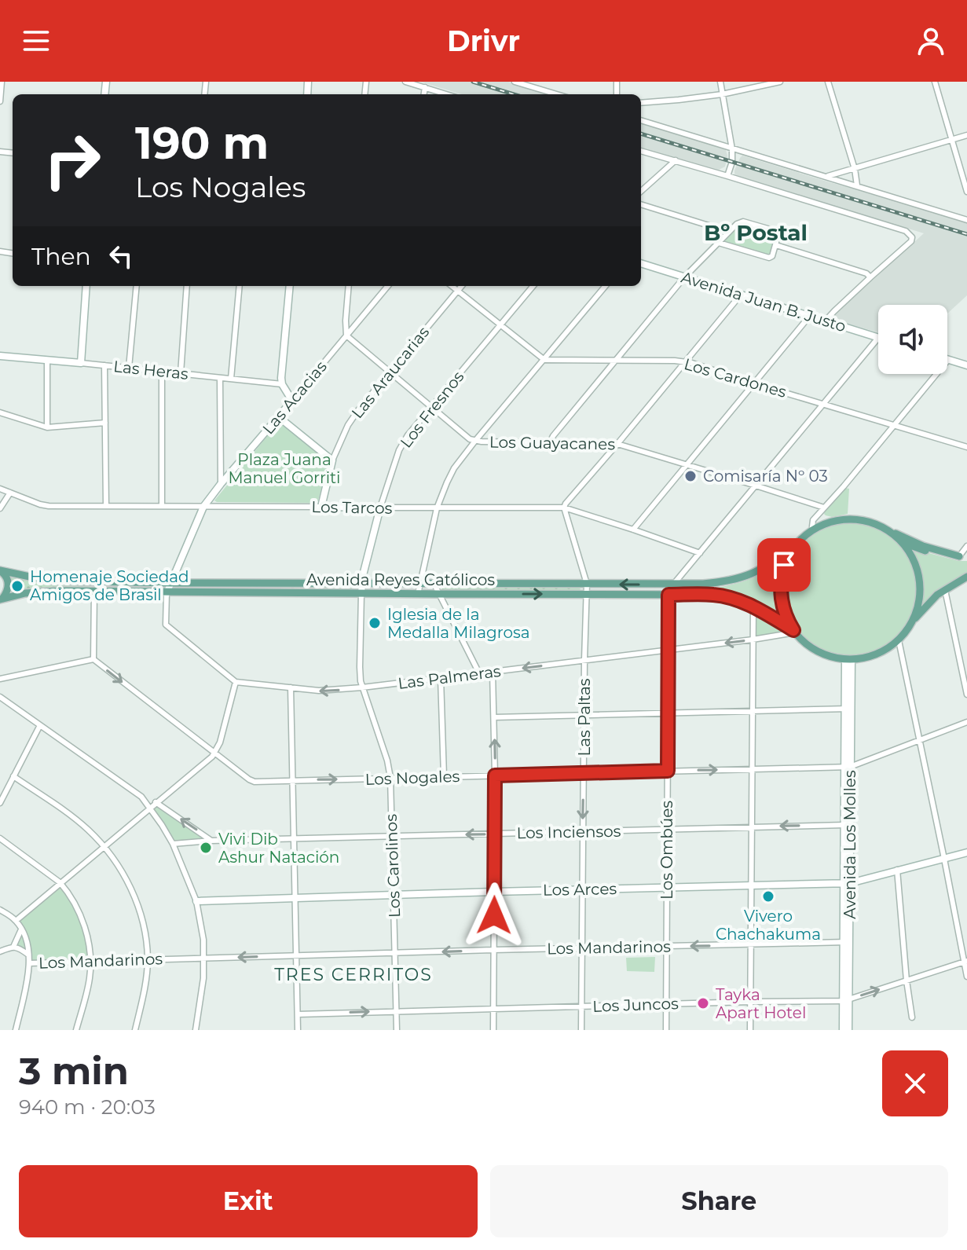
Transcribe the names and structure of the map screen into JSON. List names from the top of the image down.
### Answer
{
  "streets": {
    "main road": ["Avenida Reyes Católicos"],
    "street": [
      "Avenida Juan B. Justo",
      "Las Heras",
      "Las Araucarias",
      "Los Cardones",
      "Las Acacias",
      "Los Fresnos",
      "Los Guayacanes",
      "Los Tarcos",
      "Las Palmeras",
      "Las Paltas",
      "Los Nogales",
      "Los Inciensos",
      "Avenida Los Molles",
      "Los Ombúes",
      "Los Carolinos",
      "Los Arces",
      "Los Mandarinos",
      "Los Juncos"
    ]
  },
  "crossings": [
    ["Las Araucarias", "Los Guayacanes"],
    ["Las Araucarias", "Los Tarcos"],
    ["Las Acacias", "Los Guayacanes"],
    ["Las Acacias", "Los Tarcos"],
    ["Las Acacias", "Avenida Reyes Católicos"],
    ["Los Fresnos", "Los Guayacanes"],
    ["Los Fresnos", "Los Tarcos"],
    ["Los Fresnos", "Avenida Reyes Católicos"],
    ["Los Fresnos", "Los Carolinos"],
    ["Avenida Reyes Católicos", "Las Palmeras"],
    ["Avenida Reyes Católicos", "Las Paltas"],
    ["Avenida Reyes Católicos", "Avenida Los Molles"],
    ["Avenida Reyes Católicos", "Los Ombúes"],
    ["Avenida Reyes Católicos", "Los Carolinos"],
    ["Las Palmeras", "Las Paltas"],
    ["Las Palmeras", "Avenida Los Molles"],
    ["Las Palmeras", "Los Ombúes"],
    ["Las Palmeras", "Los Carolinos"],
    ["Las Paltas", "Los Nogales"],
    ["Las Paltas", "Los Inciensos"],
    ["Las Paltas", "Los Arces"],
    ["Las Paltas", "Los Mandarinos"],
    ["Las Paltas", "Los Juncos"],
    ["Los Nogales", "Avenida Los Molles"],
    ["Los Nogales", "Los Ombúes"],
    ["Los Nogales", "Los Carolinos"],
    ["Los Inciensos", "Avenida Los Molles"],
    ["Los Inciensos", "Los Ombúes"],
    ["Los Inciensos", "Los Carolinos"],
    ["Avenida Los Molles", "Los Arces"],
    ["Avenida Los Molles", "Los Mandarinos"],
    ["Avenida Los Molles", "Los Juncos"],
    ["Los Ombúes", "Los Arces"],
    ["Los Ombúes", "Los Mandarinos"],
    ["Los Ombúes", "Los Juncos"],
    ["Los Carolinos", "Los Arces"],
    ["Los Carolinos", "Los Mandarinos"],
    ["Los Carolinos", "Los Juncos"]
  ],
  "one_way": ["Las Palmeras", "Los Nogales"],
  "districts": ["Bº Postal", "TRES CERRITOS"],
  "parks": ["Plaza Juana Manuel Gorriti"],
  "places": [
    "Comisaría Nº 03",
    "Homenaje Sociedad Amigos de Brasil",
    "Iglesia de la Medalla Milagrosa",
    "Vivi Dib Ashur Natación",
    "Vivero Chachakuma",
    "Tayka Apart Hotel"
  ],
  "page": {
    "header": "Drivr",
    "turn": ["190 m", "Los Nogales"],
    "then": "Then",
    "heading": ["3 min", "940 m · 20:03"],
    "buttons": ["Exit", "Share"]
  }
}
